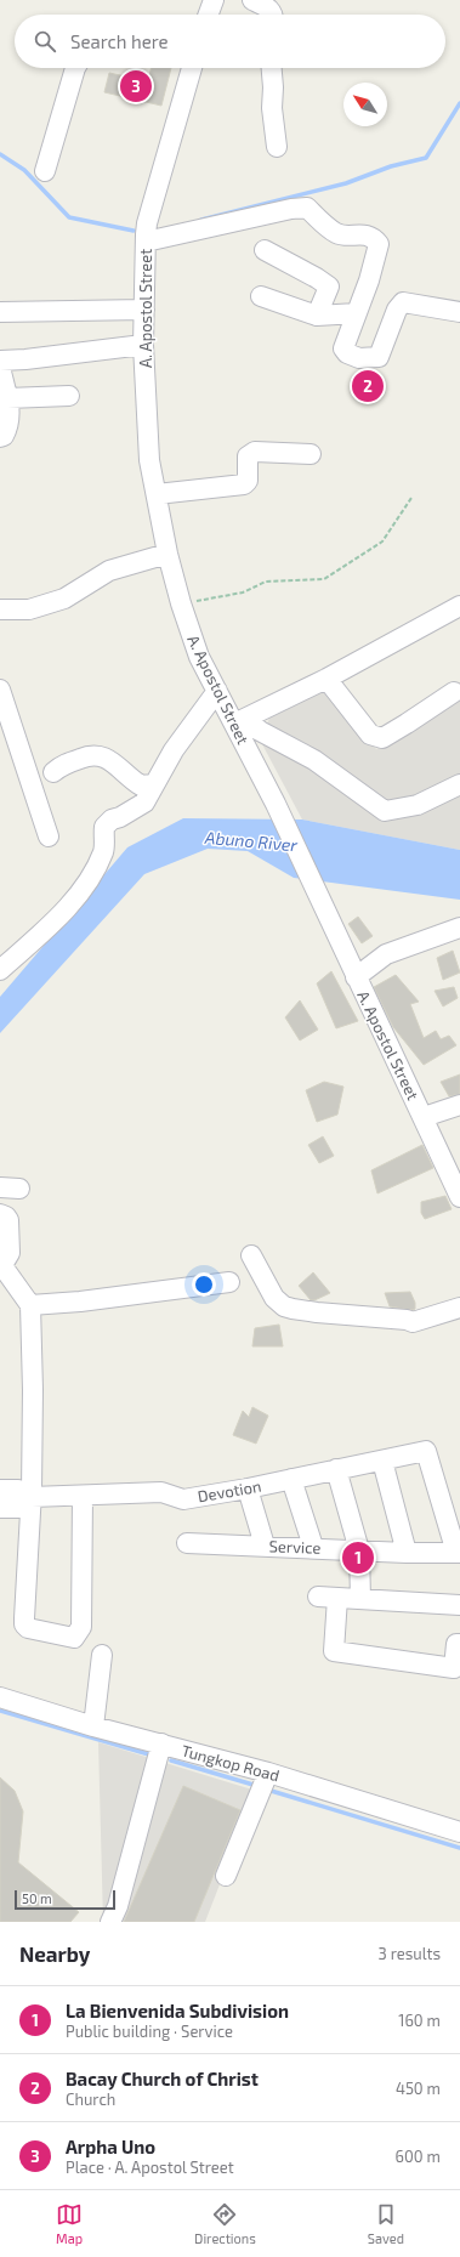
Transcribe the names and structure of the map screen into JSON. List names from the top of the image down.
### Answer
{
  "streets": {
    "street": [
      "A. Apostol Street",
      "Devotion",
      "Service",
      "Tungkop Road"
    ]
  },
  "crossings": [
    ["Devotion", "Service"]
  ],
  "water": ["Abuno River"],
  "scale_bar": "50 m",
  "north": "top left",
  "page": {
    "search": "Search here",
    "pins": ["3", "2", "1"],
    "scale": "50 m",
    "heading": ["Nearby", "3 results"],
    "list": [
      {
        "mark": "1",
        "name": "La Bienvenida Subdivision",
        "note": "Public building · Service",
        "value": "160 m"
      },
      {
        "mark": "2",
        "name": "Bacay Church of Christ",
        "note": "Church",
        "value": "450 m"
      },
      {
        "mark": "3",
        "name": "Arpha Uno",
        "note": "Place · A. Apostol Street",
        "value": "600 m"
      }
    ],
    "nav": ["Map", "Directions", "Saved"]
  }
}
